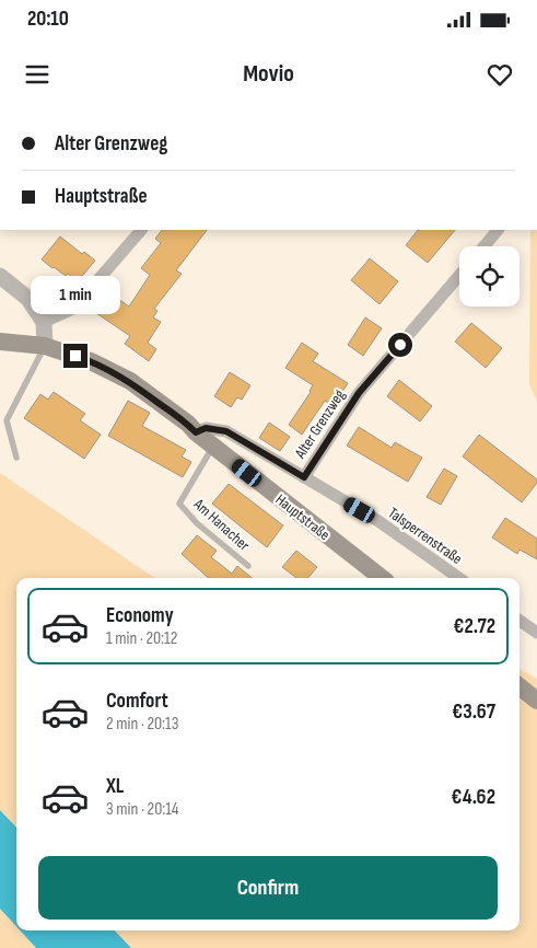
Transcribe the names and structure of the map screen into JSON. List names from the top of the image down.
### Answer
{
  "streets": {
    "main road": ["Hauptstraße"],
    "street": ["Alter Grenzweg", "Talsperrenstraße"],
    "lane": ["Am Hanacher"]
  },
  "crossings": [
    ["Alter Grenzweg", "Talsperrenstraße"],
    ["Hauptstraße", "Am Hanacher"],
    ["Hauptstraße", "Talsperrenstraße"]
  ],
  "page": {
    "status": "20:10",
    "header": "Movio",
    "banner": ["Alter Grenzweg", "Hauptstraße"],
    "bubble": "1 min",
    "list": [
      {
        "name": "Economy",
        "note": "1 min · 20:12",
        "value": "€2.72"
      },
      {
        "name": "Comfort",
        "note": "2 min · 20:13",
        "value": "€3.67"
      },
      {
        "name": "XL",
        "note": "3 min · 20:14",
        "value": "€4.62"
      }
    ],
    "buttons": "Confirm"
  }
}
